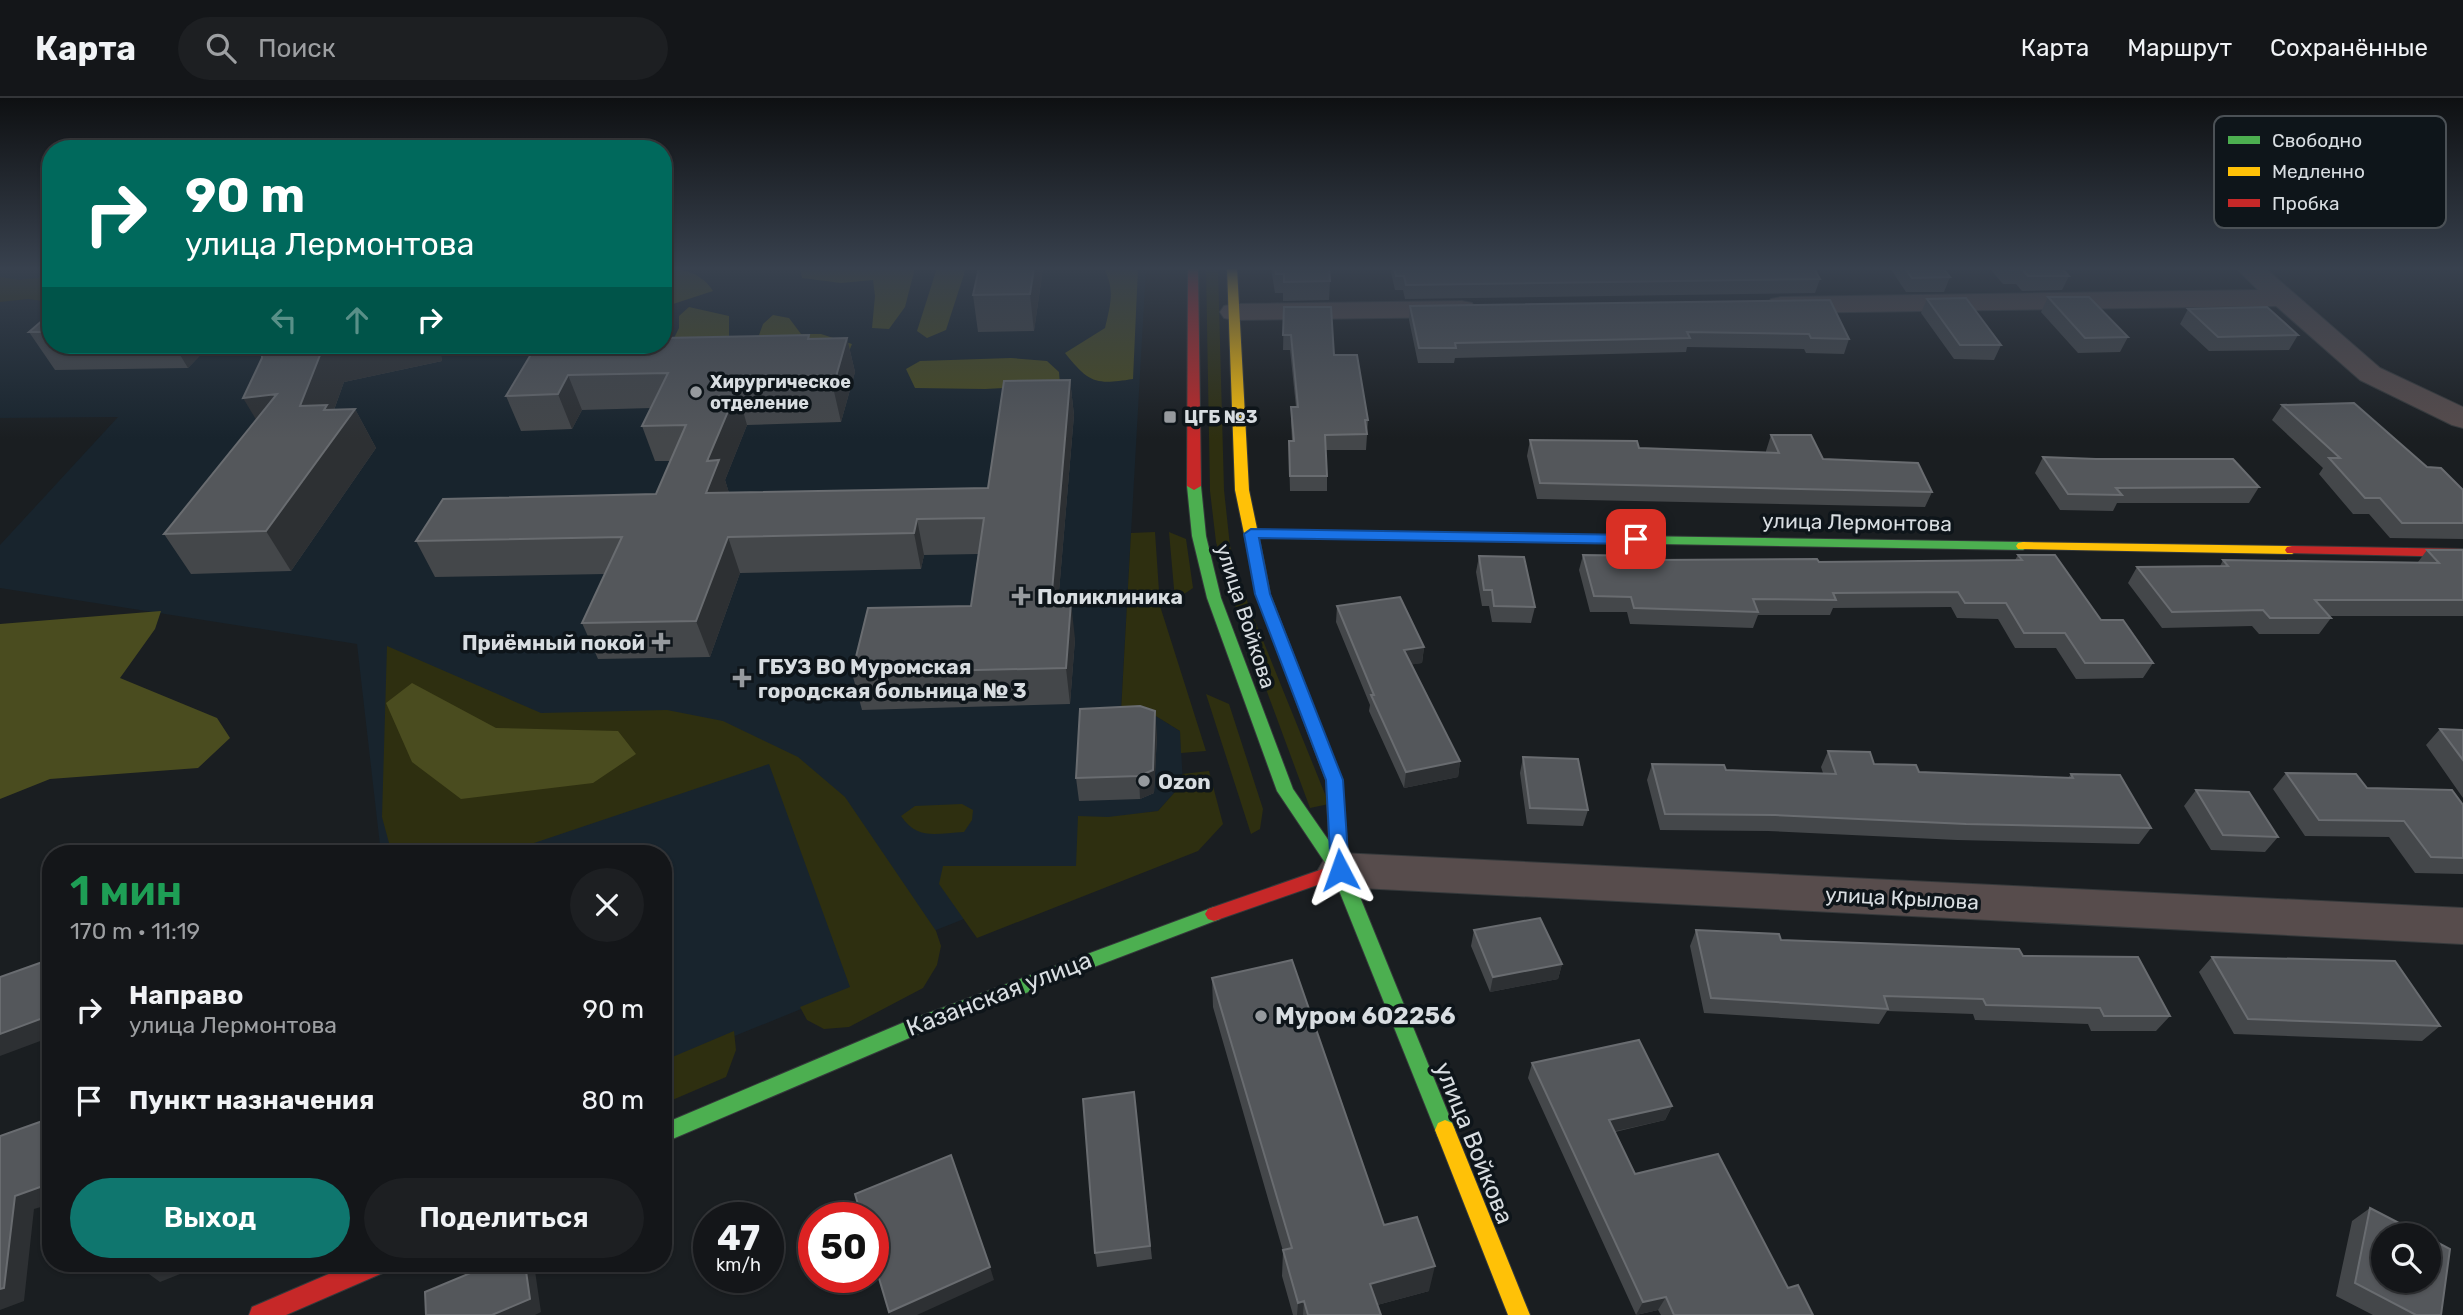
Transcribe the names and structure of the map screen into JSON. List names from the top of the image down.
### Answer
{
  "streets": {
    "main road": ["улица Лермонтова", "улица Войкова", "Казанская улица"],
    "street": ["улица Крылова"]
  },
  "crossings": [
    ["улица Лермонтова", "улица Войкова"],
    ["улица Войкова", "улица Крылова"],
    ["улица Войкова", "Казанская улица"],
    ["улица Крылова", "Казанская улица"]
  ],
  "places": {
    "other": ["Хирургическое отделение", "Ozon", "Муром 602256"],
    "transit": ["ЦГБ №3"],
    "health": ["Поликлиника", "Приёмный покой", "ГБУЗ ВО Муромская городская больница № 3"]
  },
  "legend": ["Свободно", "Медленно", "Пробка"],
  "page": {
    "header": "Карта",
    "search": "Поиск",
    "nav": ["Карта", "Маршрут", "Сохранённые"],
    "turn": ["90 m", "улица Лермонтова"],
    "heading": ["1 мин", "170 m · 11:19"],
    "list": [
      {
        "name": "Направо",
        "note": "улица Лермонтова",
        "value": "90 m"
      },
      {
        "name": "Пункт назначения",
        "value": "80 m"
      }
    ],
    "buttons": ["Выход", "Поделиться"],
    "speed": "47 km/h",
    "limit": "50"
  }
}
